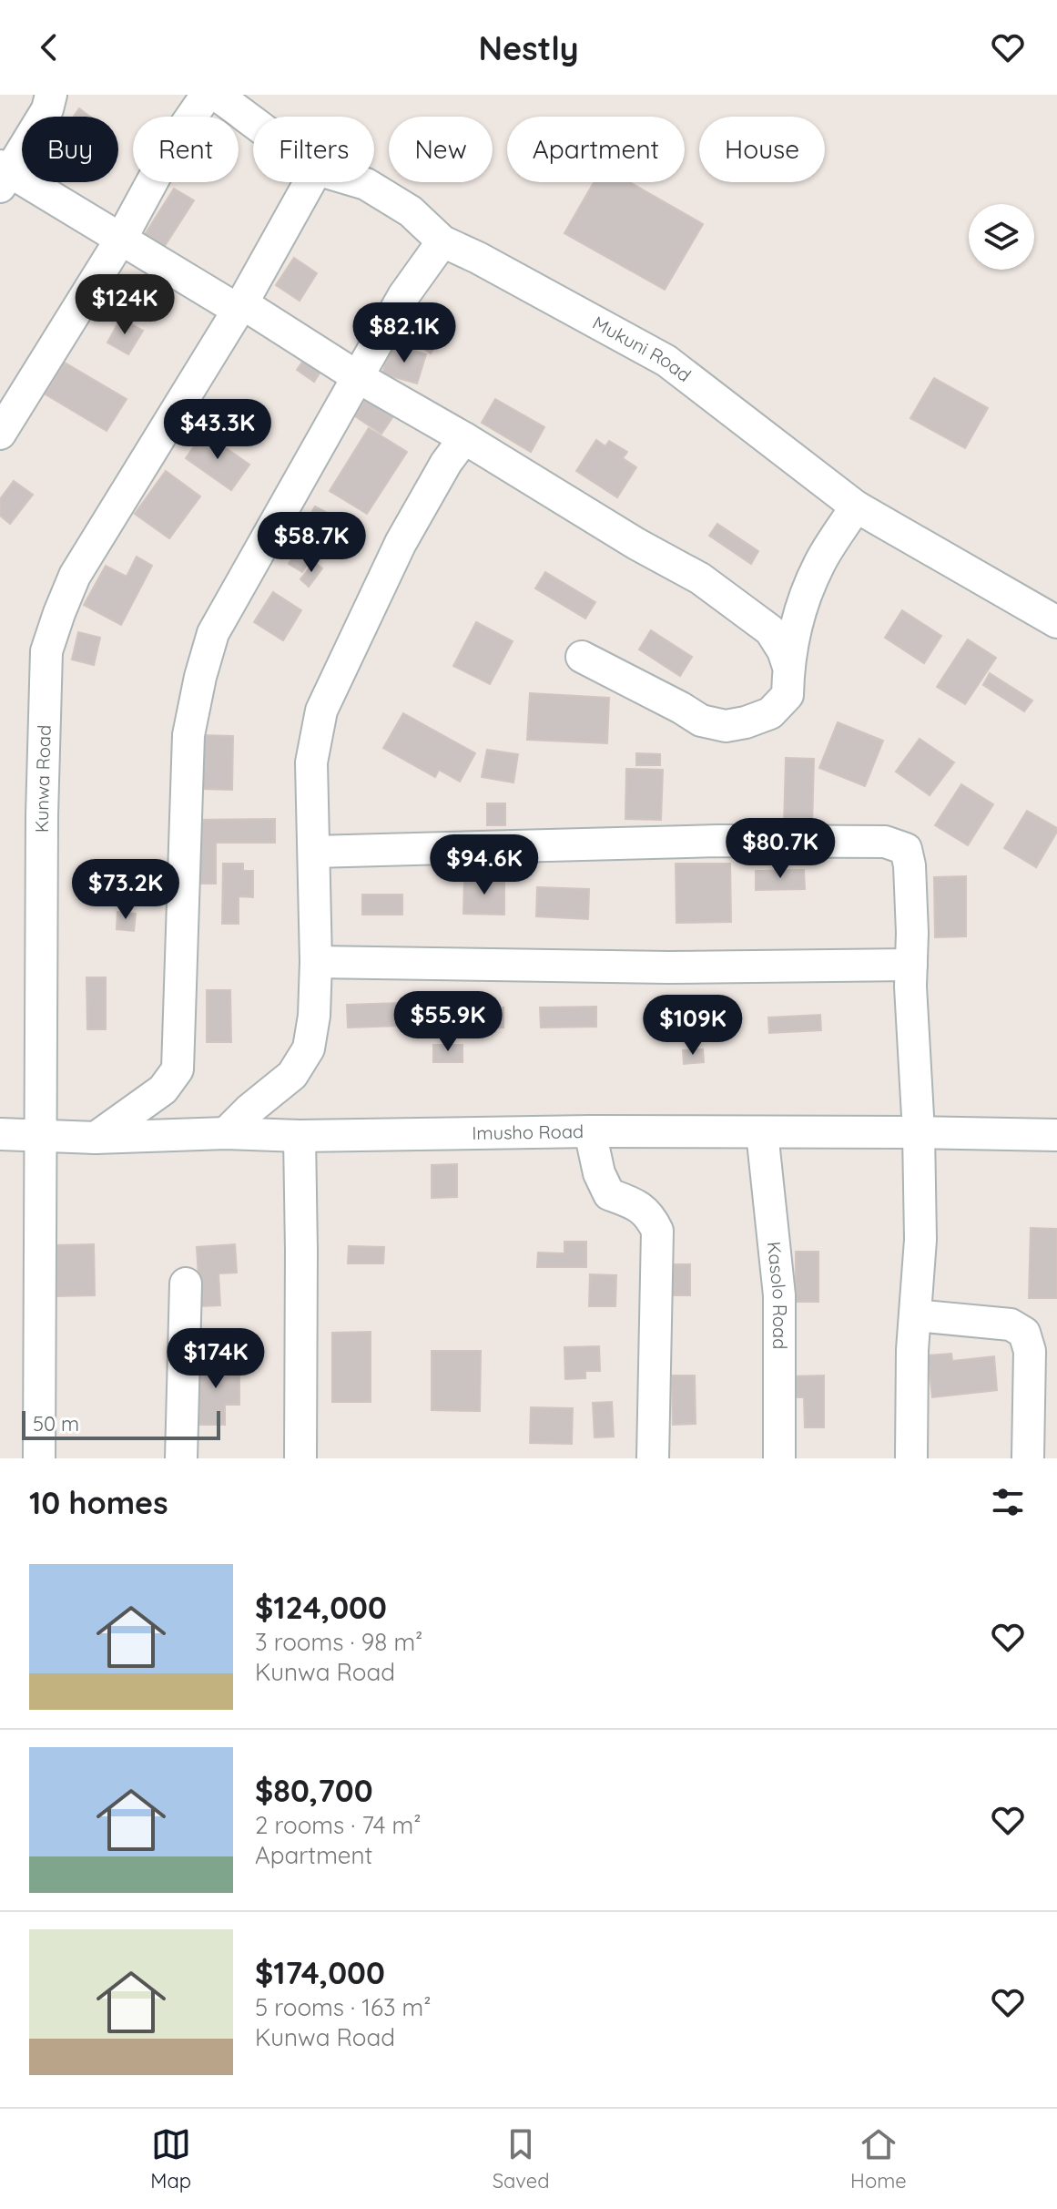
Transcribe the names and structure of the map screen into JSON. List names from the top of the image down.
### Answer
{
  "streets": {
    "street": [
      "Mukuni Road",
      "Kunwa Road",
      "Imusho Road",
      "Kasolo Road"
    ]
  },
  "crossings": [
    ["Kunwa Road", "Imusho Road"],
    ["Imusho Road", "Kasolo Road"]
  ],
  "scale_bar": "50 m",
  "page": {
    "header": "Nestly",
    "chip": [
      "Buy",
      "Rent",
      "Filters",
      "New",
      "Apartment",
      "House"
    ],
    "price": [
      "$124K",
      "$82.1K",
      "$43.3K",
      "$58.7K",
      "$80.7K",
      "$94.6K",
      "$73.2K",
      "$55.9K",
      "$109K",
      "$174K"
    ],
    "scale": "50 m",
    "heading": "10 homes",
    "list": [
      {
        "name": "$124,000",
        "note": "3 rooms · 98 m² · Kunwa Road"
      },
      {
        "name": "$80,700",
        "note": "2 rooms · 74 m² · Apartment"
      },
      {
        "name": "$174,000",
        "note": "5 rooms · 163 m² · Kunwa Road"
      }
    ],
    "tabs": ["Map", "Saved", "Home"]
  }
}
